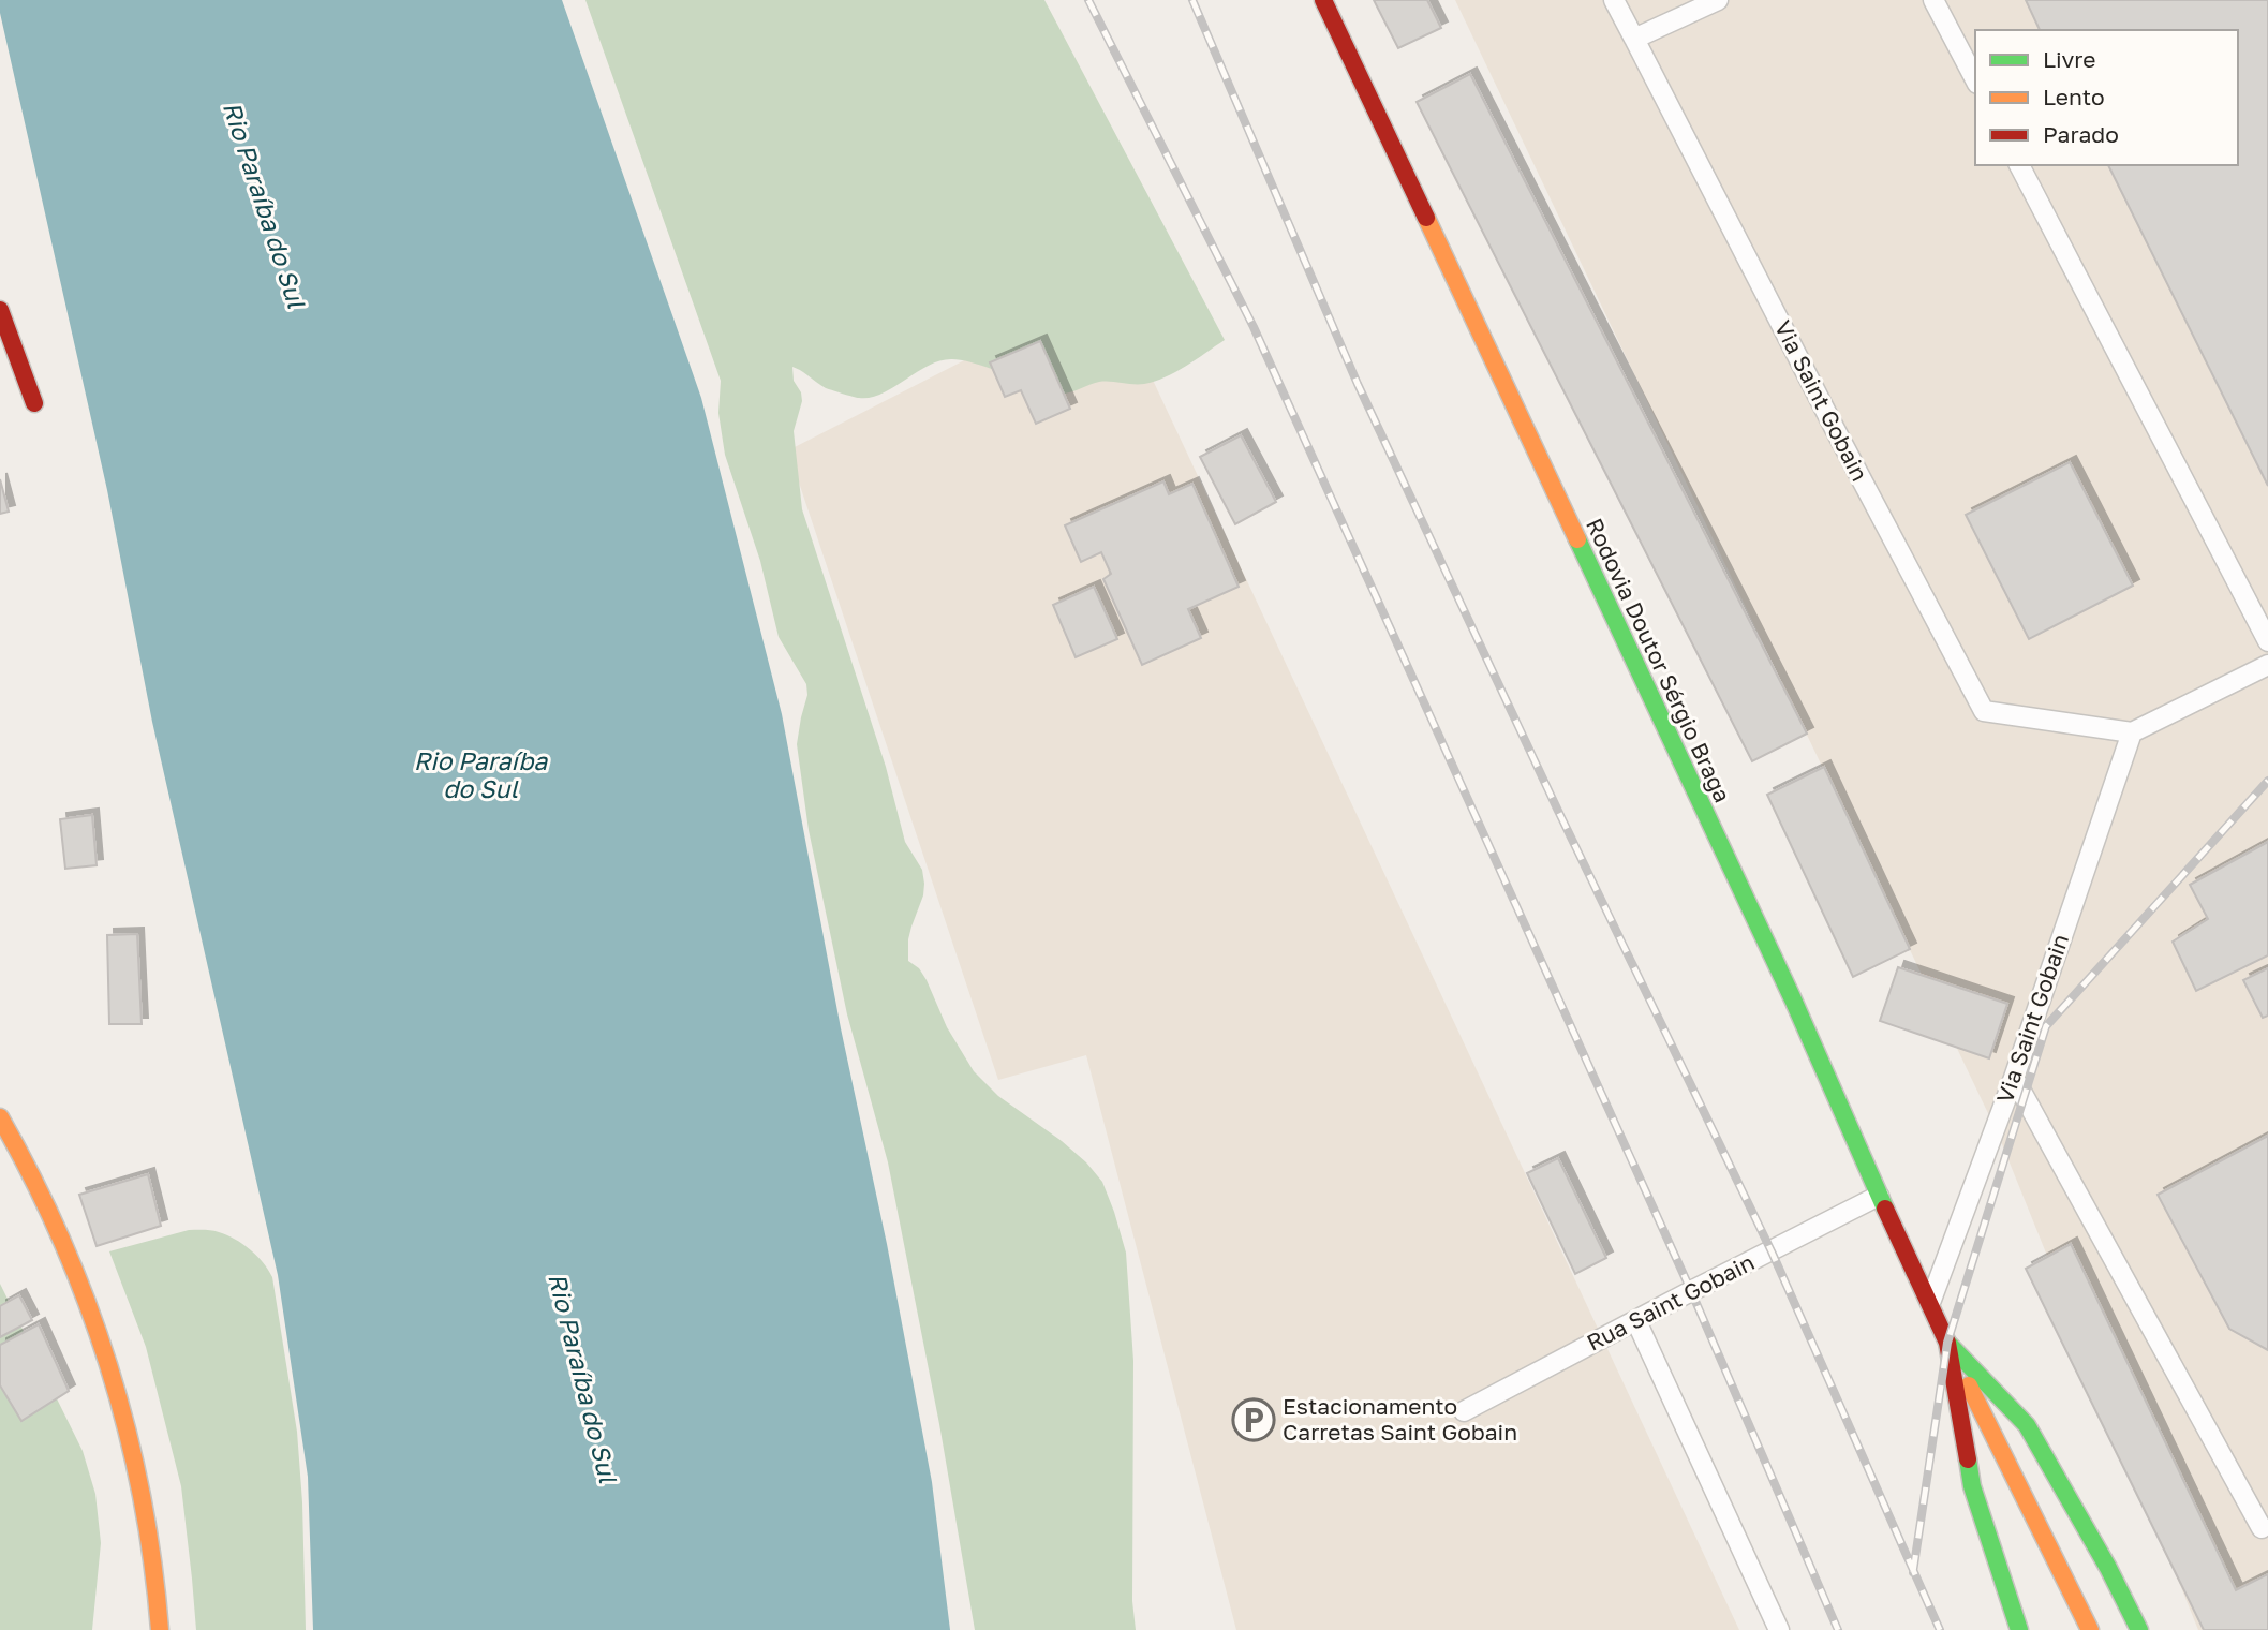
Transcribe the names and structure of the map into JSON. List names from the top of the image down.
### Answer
{
  "streets": {
    "main road": ["Rodovia Doutor Sérgio Braga"],
    "lane": ["Via Saint Gobain", "Rua Saint Gobain"]
  },
  "crossings": [
    ["Via Saint Gobain", "Rodovia Doutor Sérgio Braga"],
    ["Rodovia Doutor Sérgio Braga", "Rua Saint Gobain"]
  ],
  "water": ["Rio Paraíba do Sul"],
  "places": {
    "parking": ["Estacionamento Carretas Saint Gobain"]
  },
  "legend": ["Livre", "Lento", "Parado"]
}
